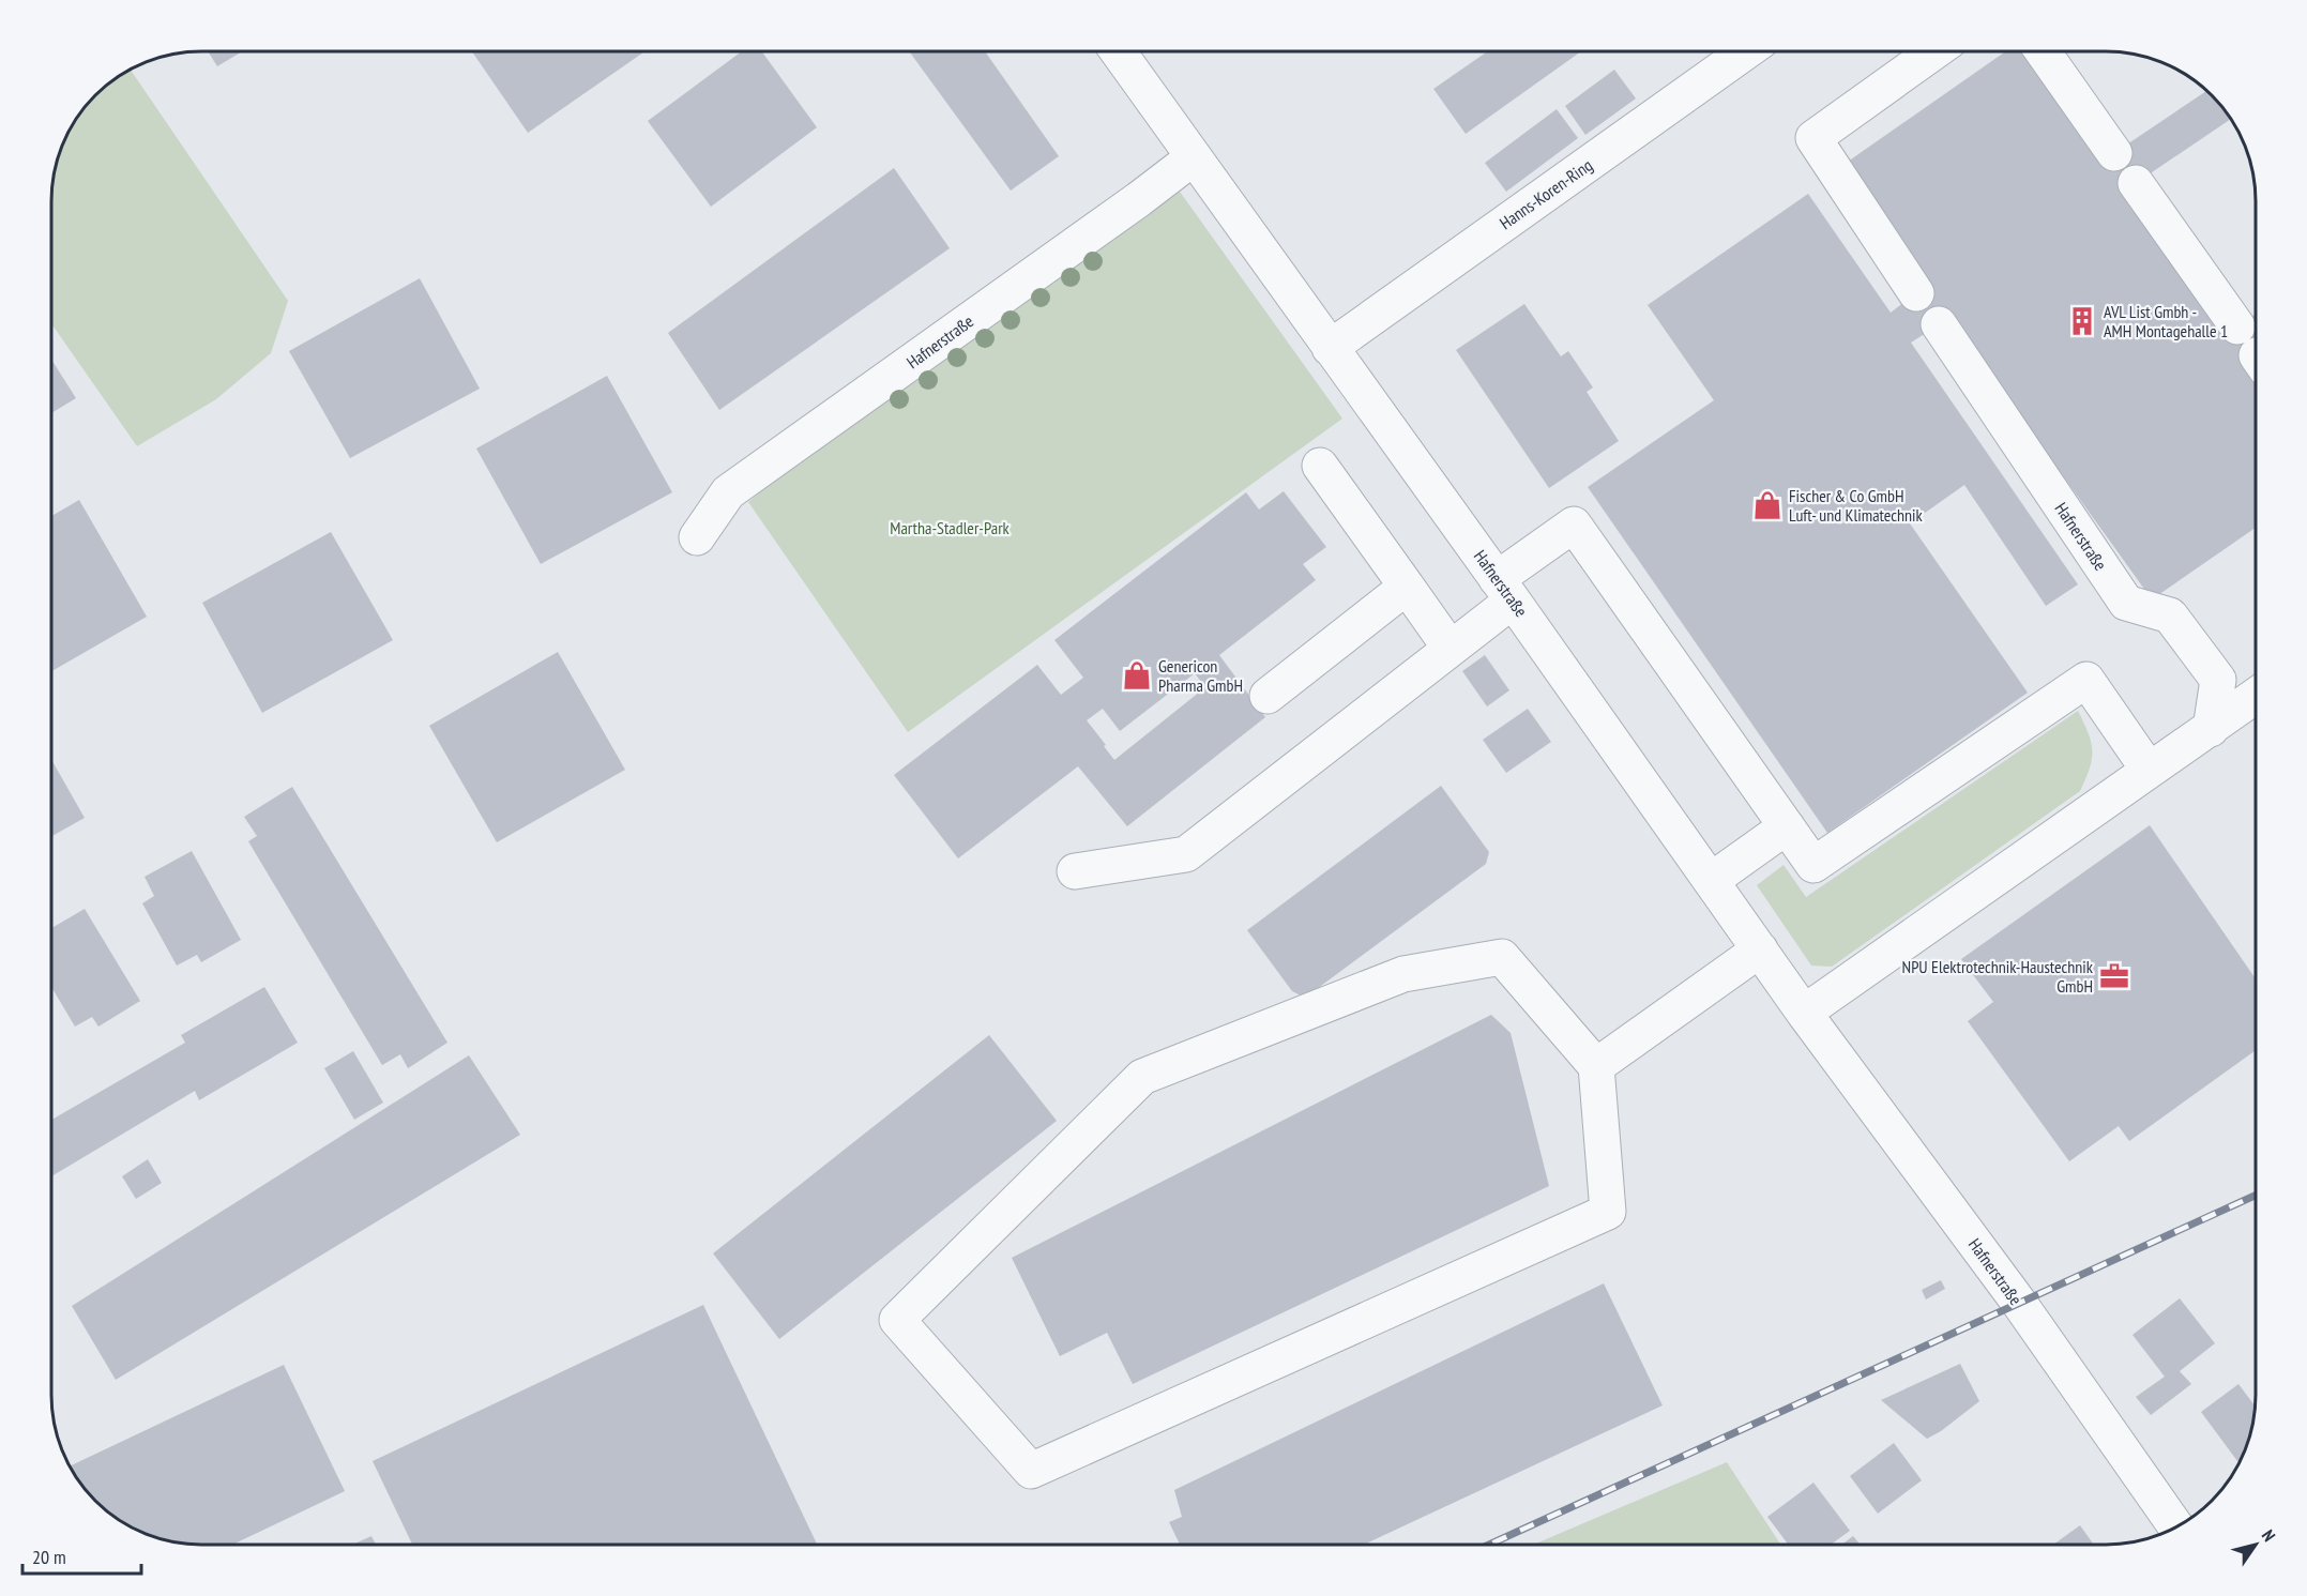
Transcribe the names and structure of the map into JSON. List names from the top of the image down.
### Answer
{
  "streets": {
    "street": ["Hanns-Koren-Ring", "Hafnerstraße"]
  },
  "crossings": [
    ["Hanns-Koren-Ring", "Hafnerstraße"]
  ],
  "parks": ["Martha-Stadler-Park"],
  "places": {
    "building": ["AVL List Gmbh - AMH Montagehalle 1"],
    "shop": ["Fischer & Co GmbH Luft- und Klimatechnik", "Genericon Pharma GmbH"],
    "office": ["NPU Elektrotechnik-Haustechnik GmbH"]
  },
  "scale_bar": "20 m",
  "north": "top right"
}
